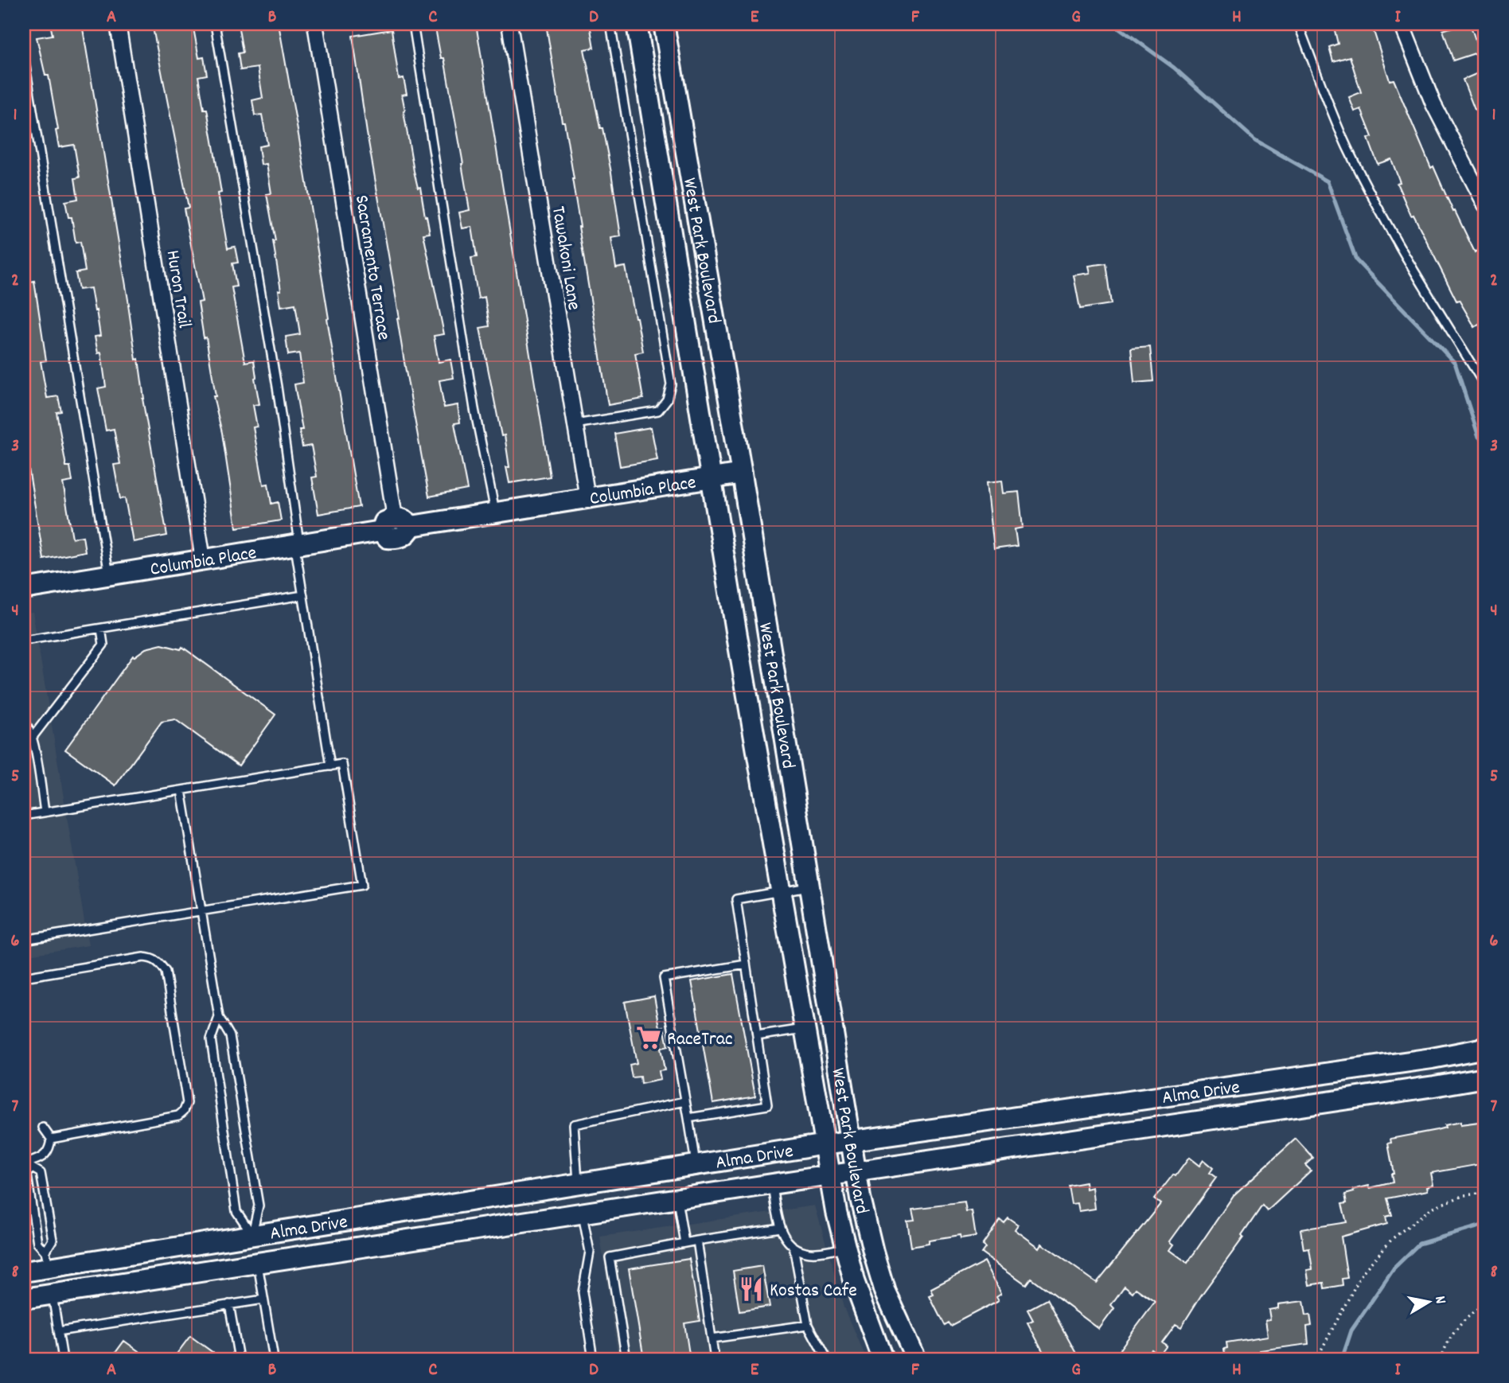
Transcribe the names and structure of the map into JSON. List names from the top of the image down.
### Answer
{
  "streets": {
    "main road": ["West Park Boulevard", "Columbia Place", "Alma Drive"],
    "street": ["Tawakoni Lane", "Sacramento Terrace", "Huron Trail"]
  },
  "crossings": [
    ["West Park Boulevard", "Columbia Place"],
    ["West Park Boulevard", "Alma Drive"],
    ["Tawakoni Lane", "Columbia Place"],
    ["Sacramento Terrace", "Columbia Place"],
    ["Huron Trail", "Columbia Place"]
  ],
  "places": {
    "supermarket": ["RaceTrac"],
    "restaurant": ["Kostas Cafe"]
  },
  "north": "right",
  "grid": {
    "columns": [
      "A",
      "B",
      "C",
      "D",
      "E",
      "F",
      "G",
      "H",
      "I"
    ],
    "rows": [
      "1",
      "2",
      "3",
      "4",
      "5",
      "6",
      "7",
      "8"
    ]
  }
}
